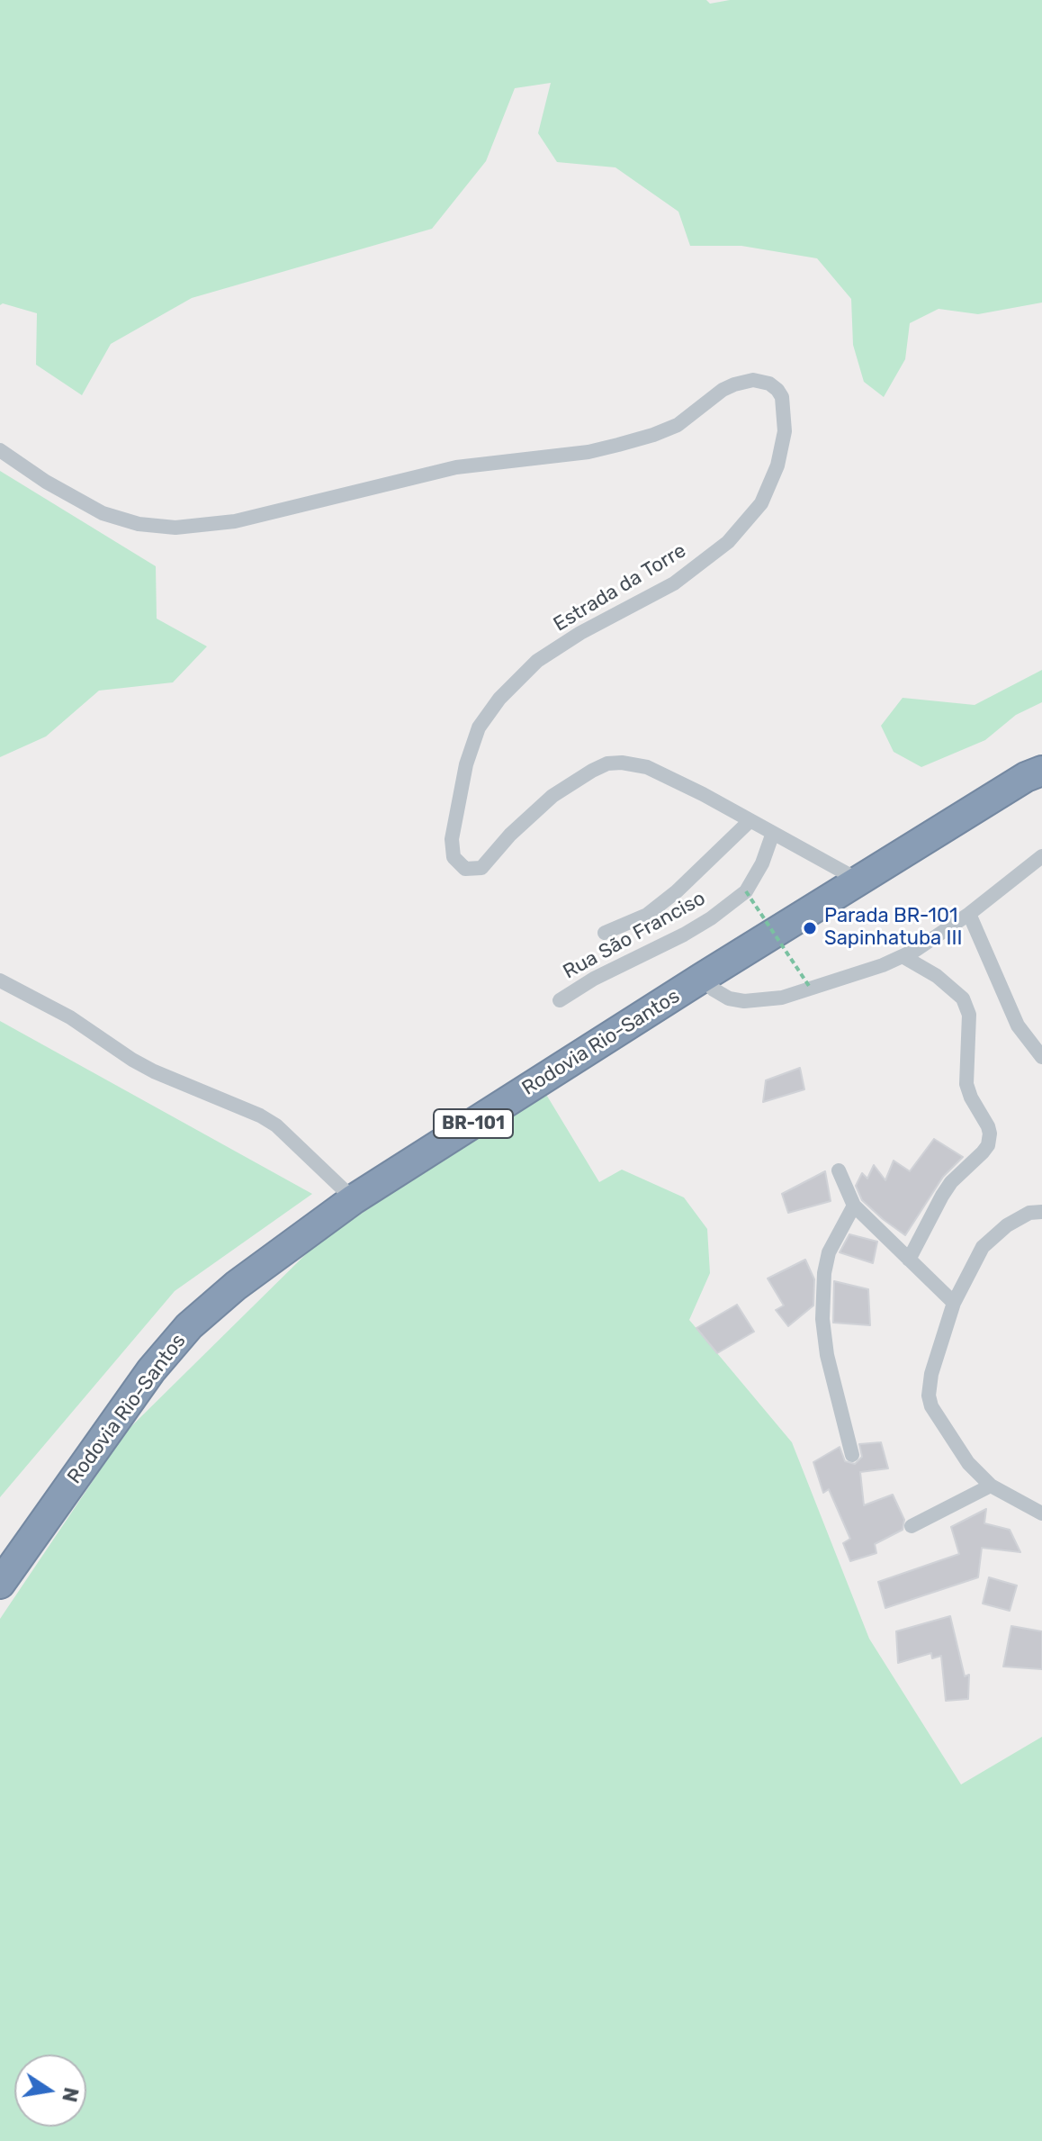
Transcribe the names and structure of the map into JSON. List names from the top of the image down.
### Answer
{
  "streets": {
    "highway": ["Rodovia Rio-Santos", "BR-101"],
    "street": ["Estrada da Torre", "Rua São Franciso"]
  },
  "crossings": [
    ["Estrada da Torre", "Rua São Franciso"],
    ["Estrada da Torre", "Rodovia Rio-Santos"]
  ],
  "places": ["Parada BR-101 Sapinhatuba III"],
  "north": "right"
}
